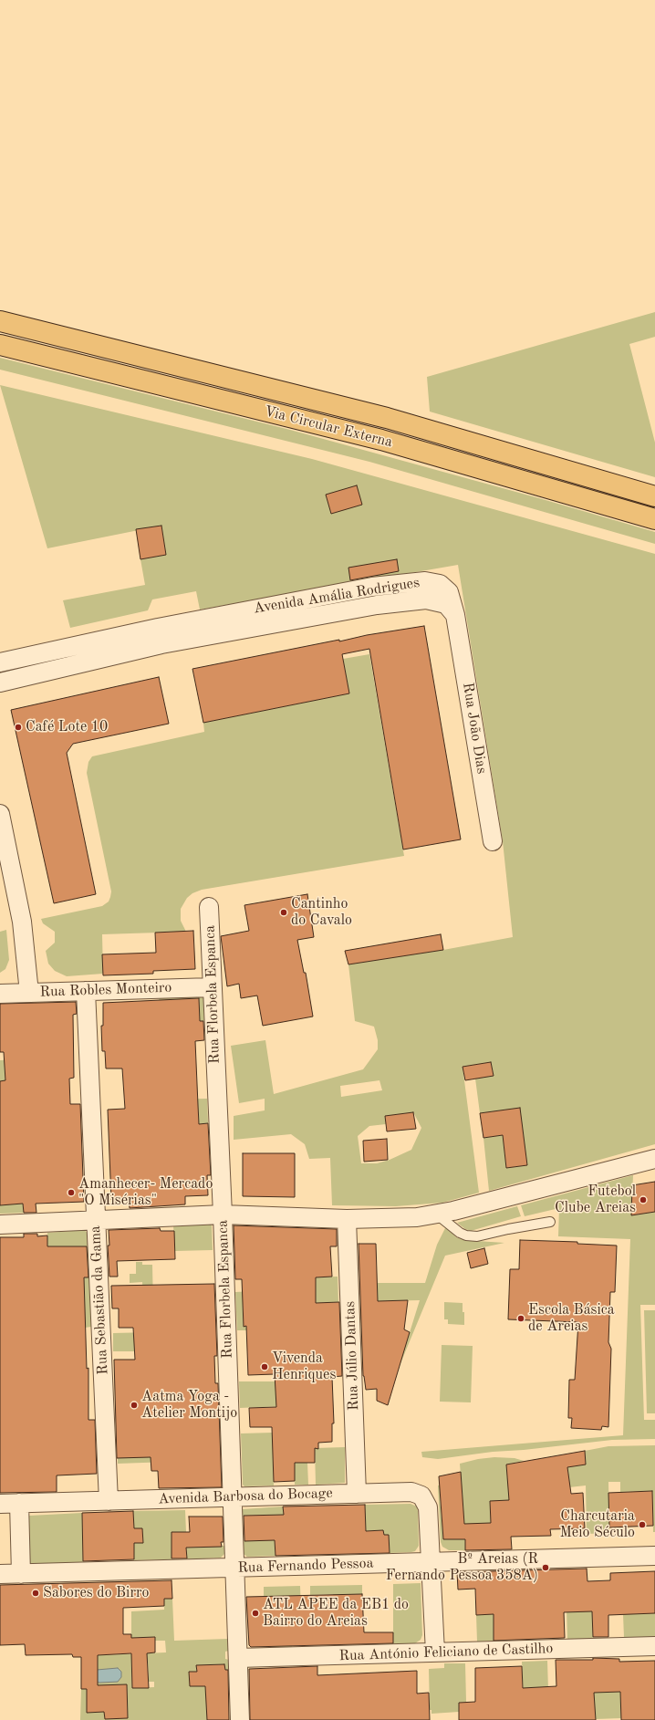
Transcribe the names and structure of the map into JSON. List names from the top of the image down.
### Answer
{
  "streets": {
    "main road": ["Via Circular Externa"],
    "street": [
      "Avenida Amália Rodrigues",
      "Rua João Dias",
      "Rua Robles Monteiro",
      "Rua Florbela Espanca",
      "Rua Sebastião da Gama",
      "Rua Júlio Dantas",
      "Avenida Barbosa do Bocage",
      "Rua Fernando Pessoa",
      "Rua António Feliciano de Castilho"
    ]
  },
  "crossings": [
    ["Avenida Amália Rodrigues", "Rua João Dias"],
    ["Rua Robles Monteiro", "Rua Florbela Espanca"],
    ["Rua Robles Monteiro", "Rua Sebastião da Gama"],
    ["Rua Florbela Espanca", "Avenida Barbosa do Bocage"],
    ["Rua Florbela Espanca", "Rua Fernando Pessoa"],
    ["Rua Florbela Espanca", "Rua António Feliciano de Castilho"],
    ["Rua Sebastião da Gama", "Avenida Barbosa do Bocage"],
    ["Rua Júlio Dantas", "Avenida Barbosa do Bocage"],
    ["Avenida Barbosa do Bocage", "Rua Fernando Pessoa"],
    ["Avenida Barbosa do Bocage", "Rua António Feliciano de Castilho"]
  ],
  "places": [
    "Café Lote 10",
    "Cantinho do Cavalo",
    "Amanhecer- Mercado \"O Misérias\"",
    "Futebol Clube Areias",
    "Escola Básica de Areias",
    "Vivenda Henriques",
    "Aatma Yoga - Atelier Montijo",
    "Charcutaria Meio Século",
    "Bº Areias (R Fernando Pessoa 358A)",
    "Sabores do Birro",
    "ATL APEE da EB1 do Bairro do Areias"
  ]
}
